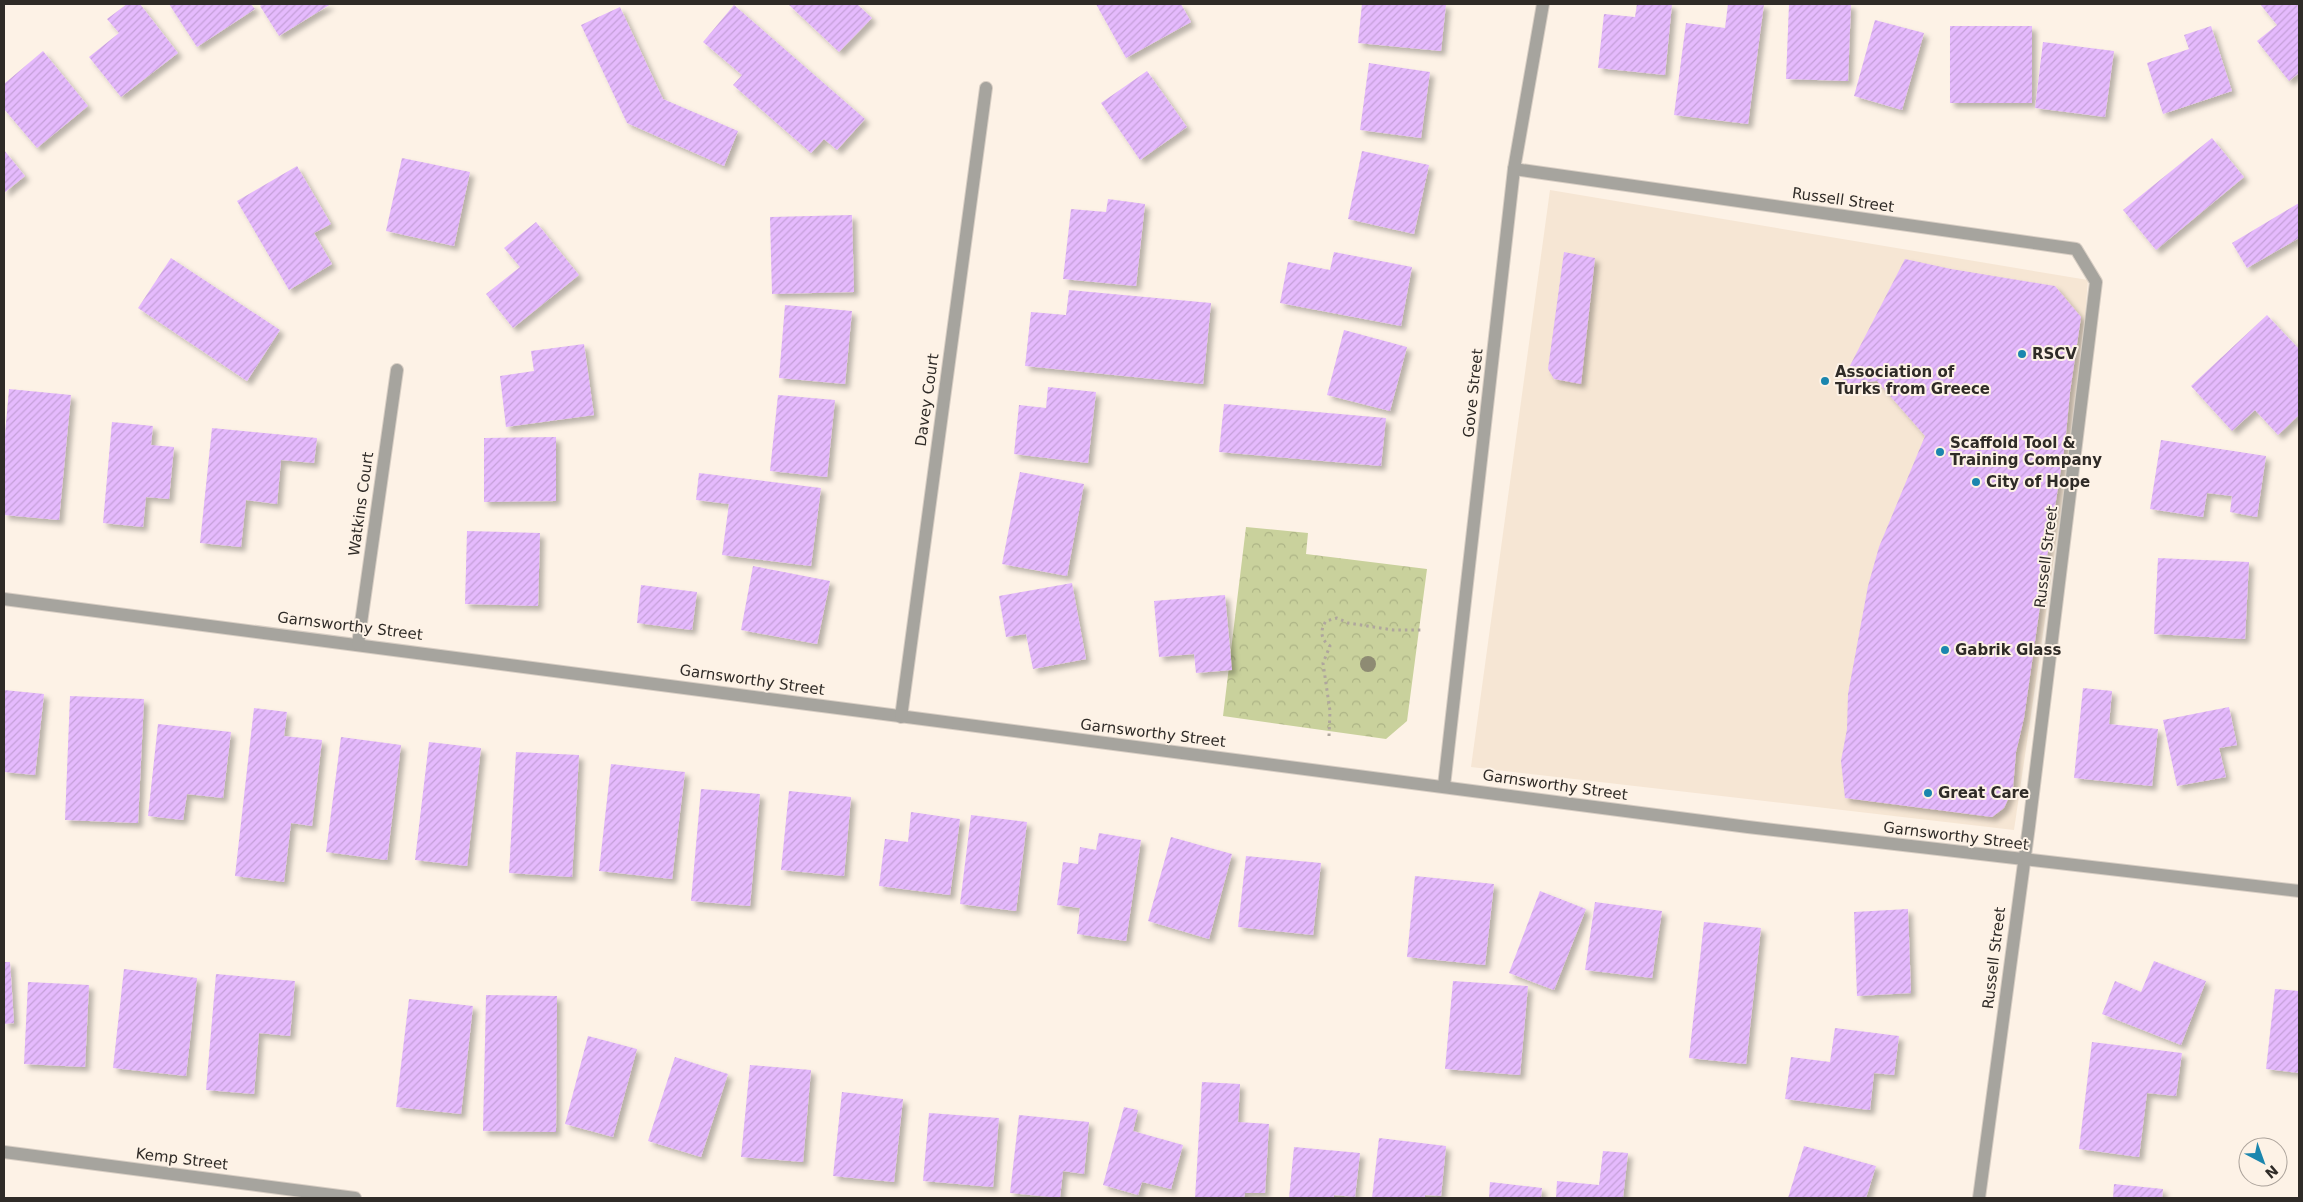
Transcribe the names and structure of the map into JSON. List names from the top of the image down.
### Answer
{
  "streets": {
    "street": [
      "Russell Street",
      "Gove Street",
      "Davey Court",
      "Watkins Court",
      "Garnsworthy Street",
      "Kemp Street"
    ]
  },
  "crossings": [
    ["Russell Street", "Gove Street"],
    ["Russell Street", "Garnsworthy Street"],
    ["Gove Street", "Garnsworthy Street"],
    ["Davey Court", "Garnsworthy Street"],
    ["Watkins Court", "Garnsworthy Street"]
  ],
  "places": [
    "RSCV",
    "Association of Turks from Greece",
    "Scaffold Tool & Training Company",
    "City of Hope",
    "Gabrik Glass",
    "Great Care"
  ],
  "north": "bottom right"
}
